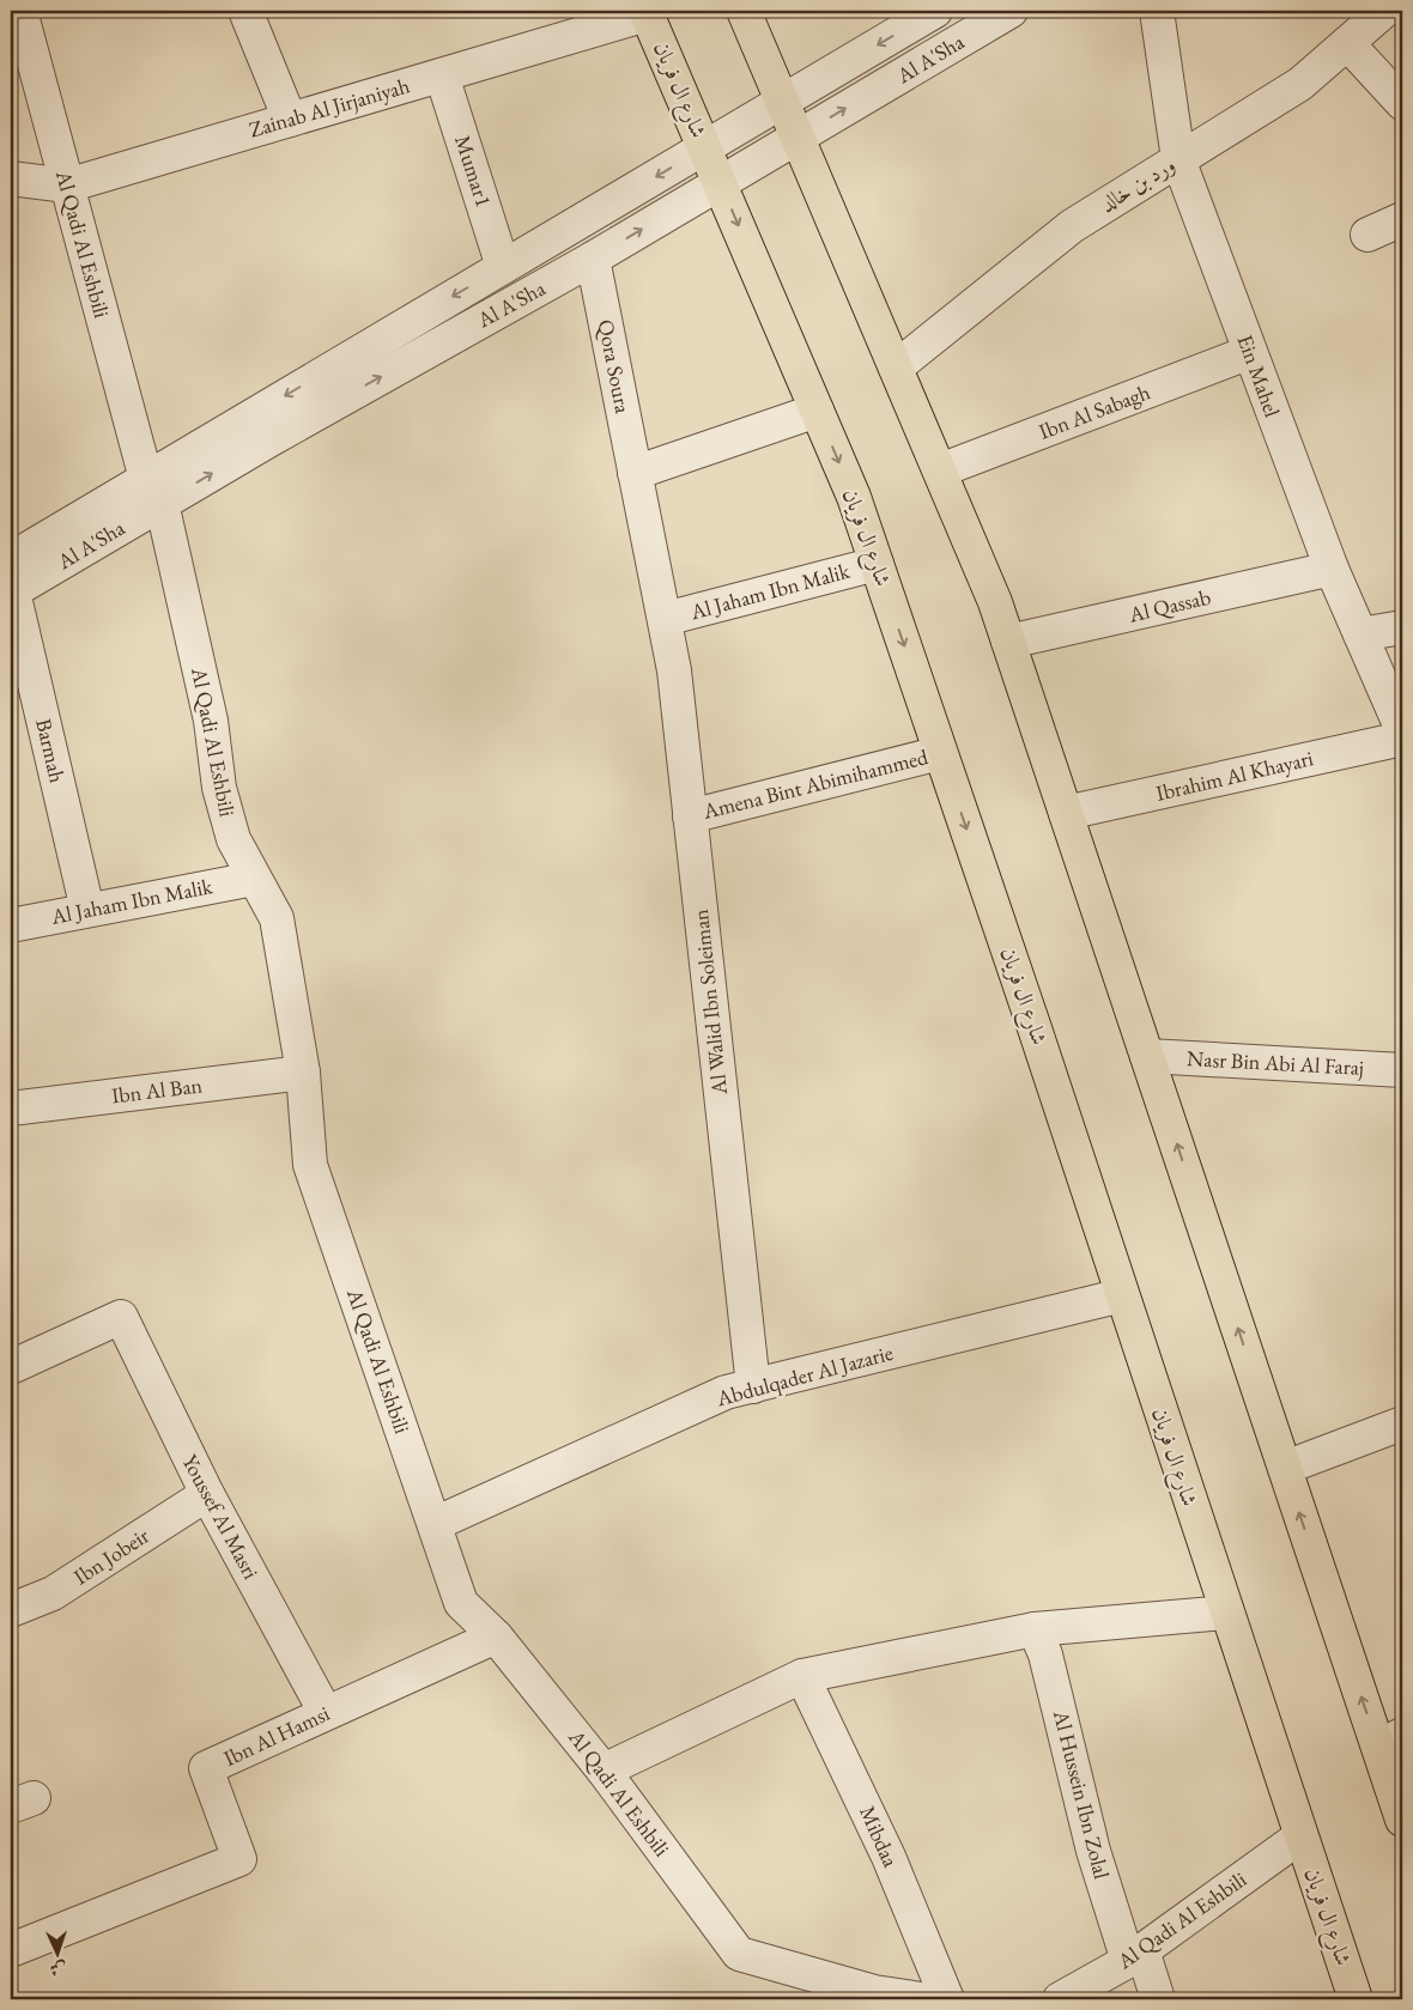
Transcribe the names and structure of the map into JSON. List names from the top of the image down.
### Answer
{
  "streets": {
    "main road": ["شارع ال فريان"],
    "street": [
      "Al A'Sha",
      "Zainab Al Jirjaniyah",
      "Mumar1",
      "ورد بن خالد",
      "Al Qadi Al Eshbili",
      "Qora Soura",
      "Ein Mahel",
      "Ibn Al Sabagh",
      "Al Jaham Ibn Malik",
      "Al Qassab",
      "Barmah",
      "Ibrahim Al Khayari",
      "Amena Bint Abimihammed",
      "Al Walid Ibn Soleiman",
      "Nasr Bin Abi Al Faraj",
      "Ibn Al Ban",
      "Abdulqader Al Jazarie",
      "Youssef Al Masri",
      "Ibn Jobeir",
      "Ibn Al Hamsi",
      "Al Hussein Ibn Zolal",
      "Mibdaa"
    ]
  },
  "crossings": [
    ["Al A'Sha", "شارع ال فريان"],
    ["Al A'Sha", "Mumar1"],
    ["Al A'Sha", "Al Qadi Al Eshbili"],
    ["Al A'Sha", "Qora Soura"],
    ["Al A'Sha", "Barmah"],
    ["شارع ال فريان", "Zainab Al Jirjaniyah"],
    ["شارع ال فريان", "Al Qadi Al Eshbili"],
    ["شارع ال فريان", "Al Jaham Ibn Malik"],
    ["شارع ال فريان", "Amena Bint Abimihammed"],
    ["شارع ال فريان", "Abdulqader Al Jazarie"],
    ["Zainab Al Jirjaniyah", "Mumar1"],
    ["Zainab Al Jirjaniyah", "Al Qadi Al Eshbili"],
    ["ورد بن خالد", "Ein Mahel"],
    ["Al Qadi Al Eshbili", "Al Jaham Ibn Malik"],
    ["Al Qadi Al Eshbili", "Ibn Al Ban"],
    ["Al Qadi Al Eshbili", "Abdulqader Al Jazarie"],
    ["Al Qadi Al Eshbili", "Ibn Al Hamsi"],
    ["Al Qadi Al Eshbili", "Al Hussein Ibn Zolal"],
    ["Qora Soura", "Al Jaham Ibn Malik"],
    ["Qora Soura", "Al Walid Ibn Soleiman"],
    ["Ein Mahel", "Ibn Al Sabagh"],
    ["Ein Mahel", "Al Qassab"],
    ["Al Jaham Ibn Malik", "Barmah"],
    ["Al Jaham Ibn Malik", "Al Walid Ibn Soleiman"],
    ["Amena Bint Abimihammed", "Al Walid Ibn Soleiman"],
    ["Al Walid Ibn Soleiman", "Abdulqader Al Jazarie"],
    ["Youssef Al Masri", "Ibn Jobeir"],
    ["Youssef Al Masri", "Ibn Al Hamsi"]
  ],
  "north": "bottom"
}
